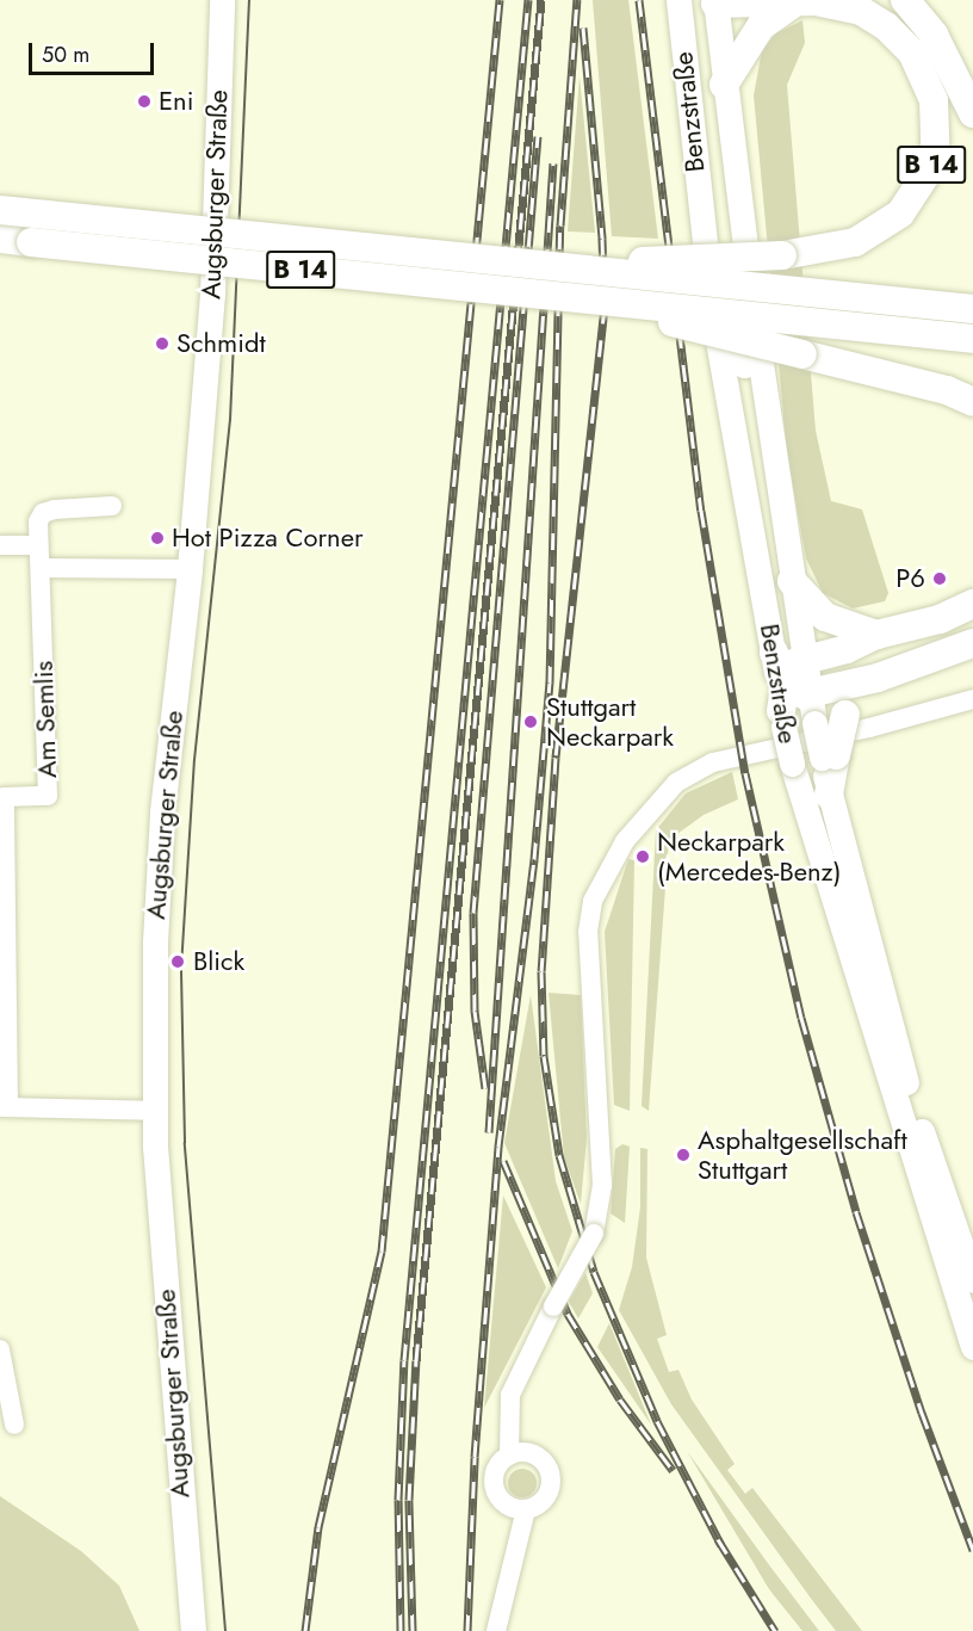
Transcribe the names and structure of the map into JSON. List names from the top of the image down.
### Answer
{
  "streets": {
    "highway": ["B 14"],
    "main road": ["Benzstraße", "Augsburger Straße"],
    "street": ["Am Semlis"]
  },
  "places": [
    "Eni",
    "Schmidt",
    "Hot Pizza Corner",
    "P6",
    "Stuttgart Neckarpark",
    "Neckarpark (Mercedes-Benz)",
    "Blick",
    "Asphaltgesellschaft Stuttgart"
  ],
  "scale_bar": "50 m"
}
